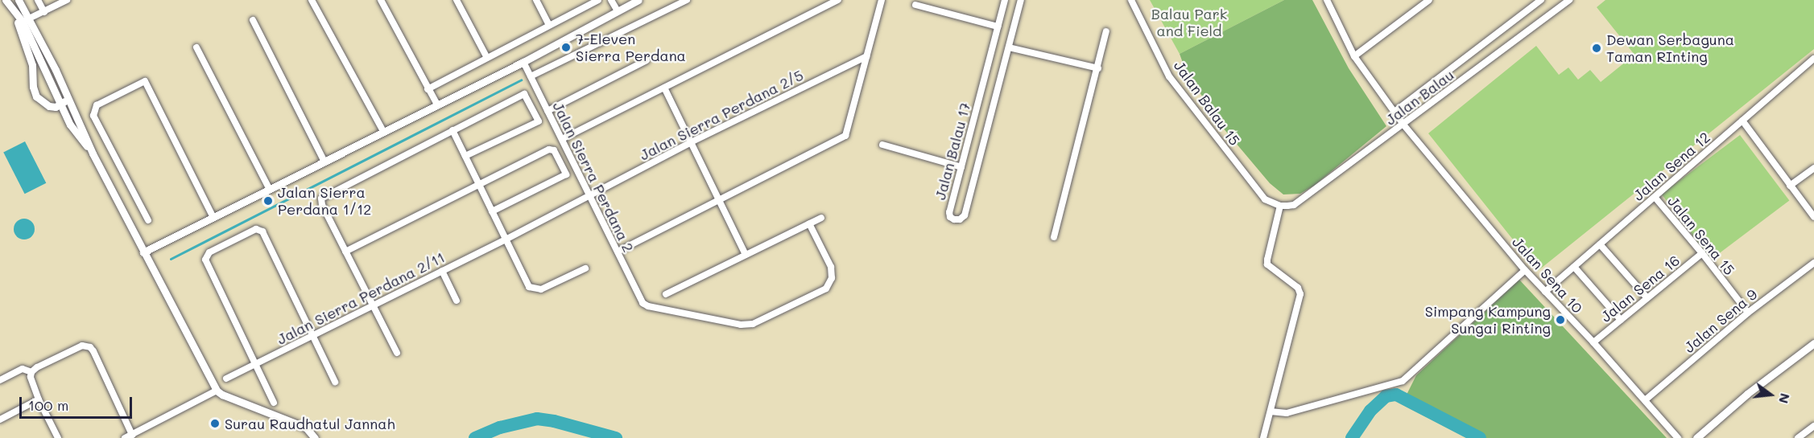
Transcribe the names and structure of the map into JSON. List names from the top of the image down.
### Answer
{
  "streets": {
    "street": [
      "Jalan Balau",
      "Jalan Balau 15",
      "Jalan Sierra Perdana 2/5",
      "Jalan Balau 17",
      "Jalan Sena 12",
      "Jalan Sierra Perdana 2",
      "Jalan Sena 15",
      "Jalan Sena 10",
      "Jalan Sena 16",
      "Jalan Sierra Perdana 2/11",
      "Jalan Sena 9"
    ]
  },
  "crossings": [
    ["Jalan Balau", "Jalan Balau 15"],
    ["Jalan Balau", "Jalan Sena 10"],
    ["Jalan Sierra Perdana 2/5", "Jalan Sierra Perdana 2"],
    ["Jalan Sierra Perdana 2/5", "Jalan Sierra Perdana 2/11"],
    ["Jalan Sena 12", "Jalan Sena 15"],
    ["Jalan Sena 12", "Jalan Sena 10"],
    ["Jalan Sena 15", "Jalan Sena 16"],
    ["Jalan Sena 15", "Jalan Sena 9"],
    ["Jalan Sena 10", "Jalan Sena 16"],
    ["Jalan Sena 10", "Jalan Sena 9"]
  ],
  "parks": ["Balau Park and Field"],
  "places": [
    "7-Eleven Sierra Perdana",
    "Dewan Serbaguna Taman RInting",
    "Jalan Sierra Perdana 1/12",
    "Simpang Kampung Sungai Rinting",
    "Surau Raudhatul Jannah"
  ],
  "scale_bar": "100 m",
  "north": "right"
}
